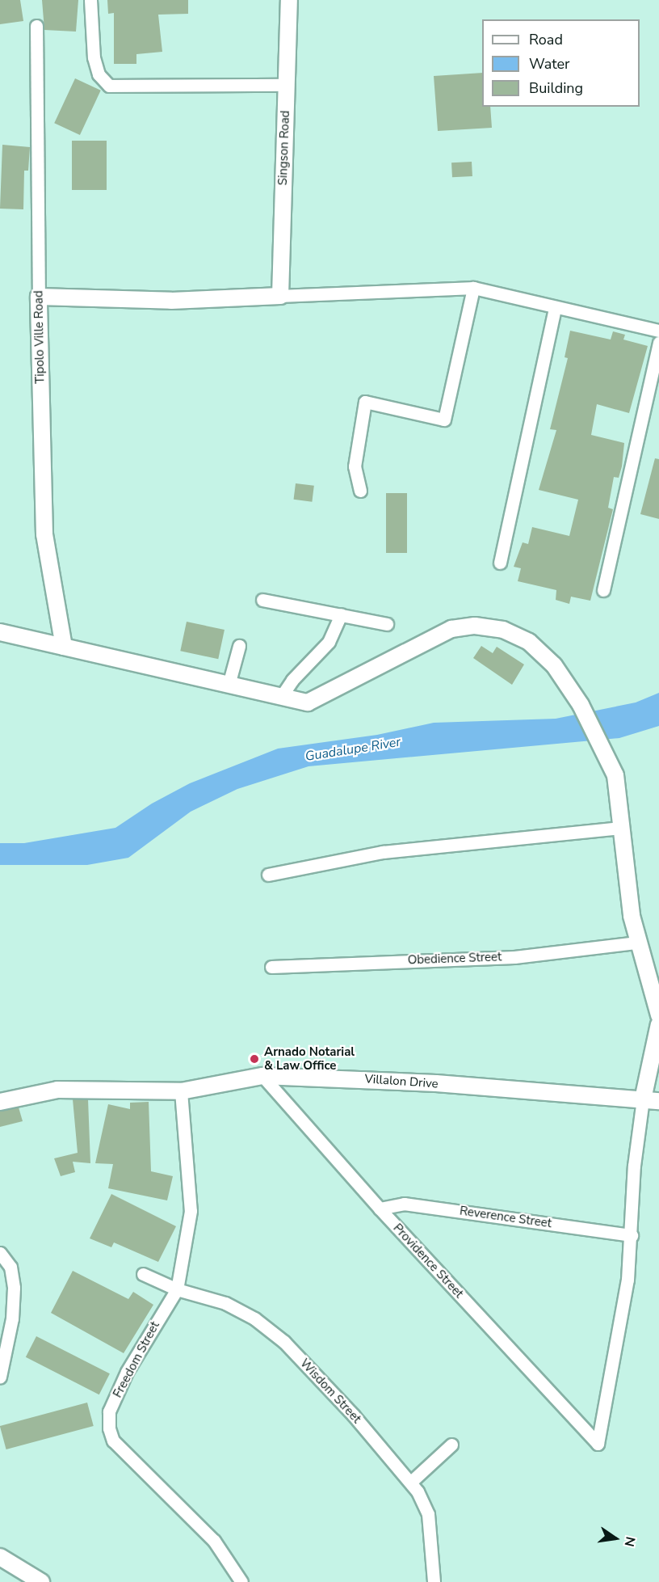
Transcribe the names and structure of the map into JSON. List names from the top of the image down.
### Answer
{
  "streets": {
    "street": [
      "Singson Road",
      "Tipolo Ville Road",
      "Obedience Street",
      "Villalon Drive",
      "Reverence Street",
      "Providence Street",
      "Freedom Street",
      "Wisdom Street"
    ]
  },
  "crossings": [
    ["Villalon Drive", "Providence Street"],
    ["Villalon Drive", "Freedom Street"],
    ["Reverence Street", "Providence Street"],
    ["Freedom Street", "Wisdom Street"]
  ],
  "water": ["Guadalupe River"],
  "places": ["Arnado Notarial & Law Office"],
  "legend": ["Road", "Water", "Building"],
  "north": "right"
}
